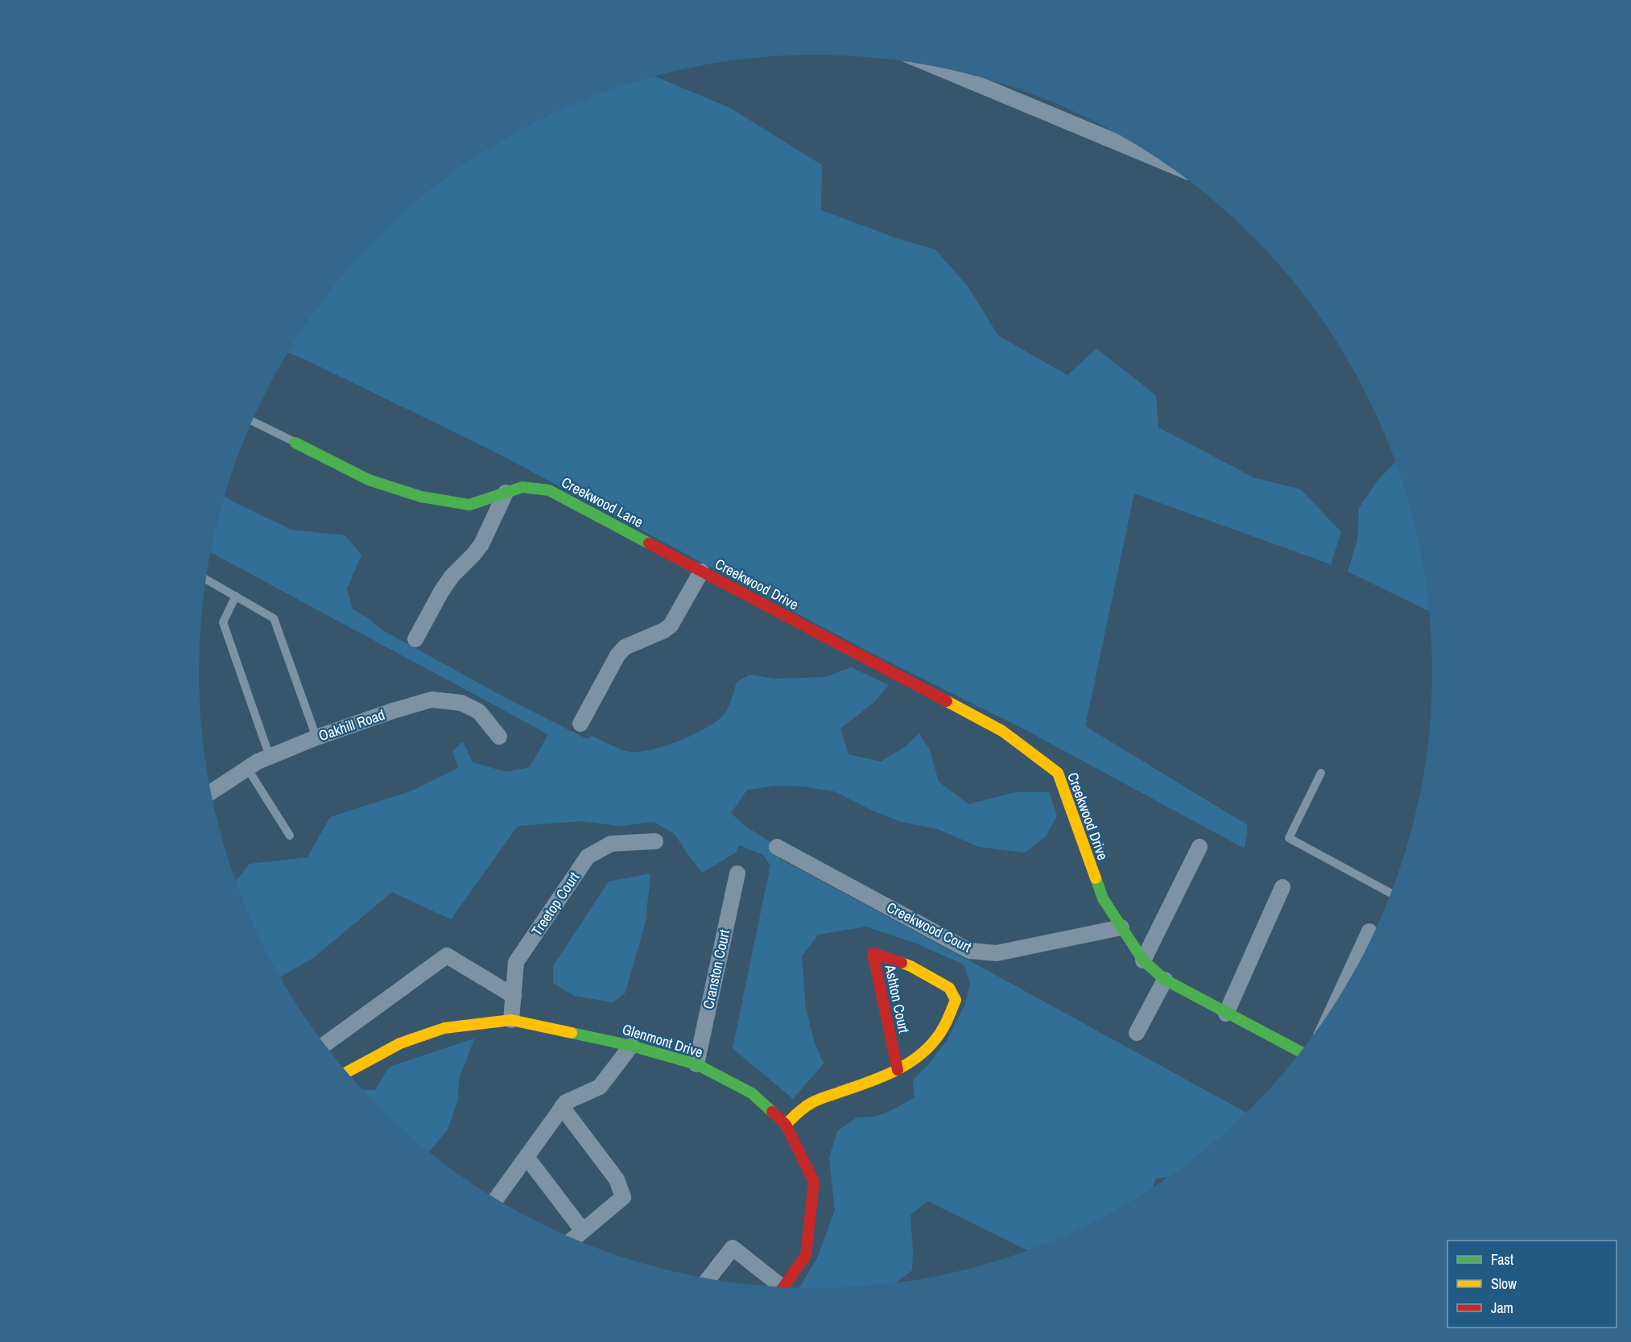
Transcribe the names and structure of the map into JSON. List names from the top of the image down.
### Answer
{
  "streets": {
    "street": [
      "Creekwood Lane",
      "Creekwood Drive",
      "Oakhill Road",
      "Treetop Court",
      "Creekwood Court",
      "Cranston Court",
      "Ashton Court",
      "Glenmont Drive"
    ]
  },
  "crossings": [
    ["Creekwood Lane", "Creekwood Drive"],
    ["Creekwood Drive", "Creekwood Court"],
    ["Treetop Court", "Glenmont Drive"],
    ["Cranston Court", "Glenmont Drive"],
    ["Ashton Court", "Glenmont Drive"]
  ],
  "legend": ["Fast", "Slow", "Jam"]
}
